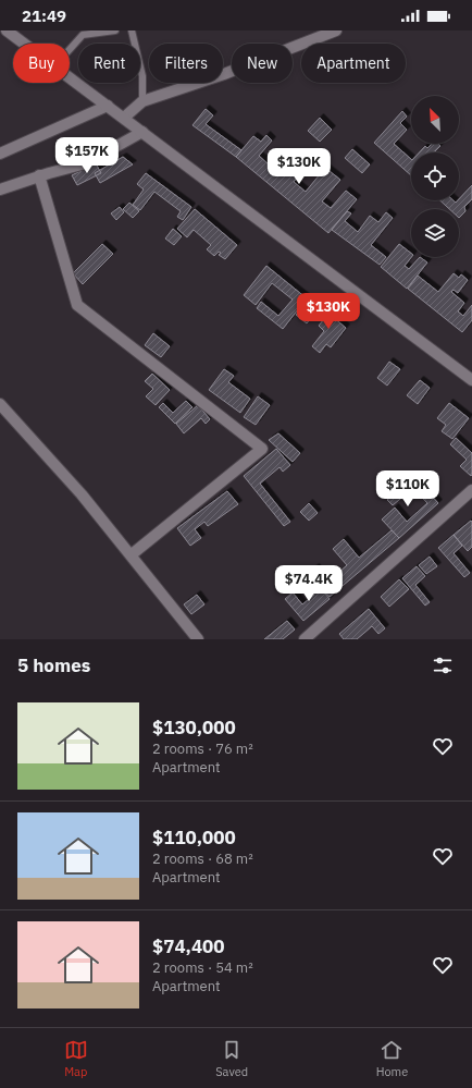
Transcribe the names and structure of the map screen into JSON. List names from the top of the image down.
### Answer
{
  "north": "top left",
  "page": {
    "status": "21:49",
    "chip": [
      "Buy",
      "Rent",
      "Filters",
      "New",
      "Apartment"
    ],
    "price": [
      "$157K",
      "$130K",
      "$130K",
      "$110K",
      "$74.4K"
    ],
    "heading": "5 homes",
    "list": [
      {
        "name": "$130,000",
        "note": "2 rooms · 76 m² · Apartment"
      },
      {
        "name": "$110,000",
        "note": "2 rooms · 68 m² · Apartment"
      },
      {
        "name": "$74,400",
        "note": "2 rooms · 54 m² · Apartment"
      }
    ],
    "tabs": ["Map", "Saved", "Home"]
  }
}
